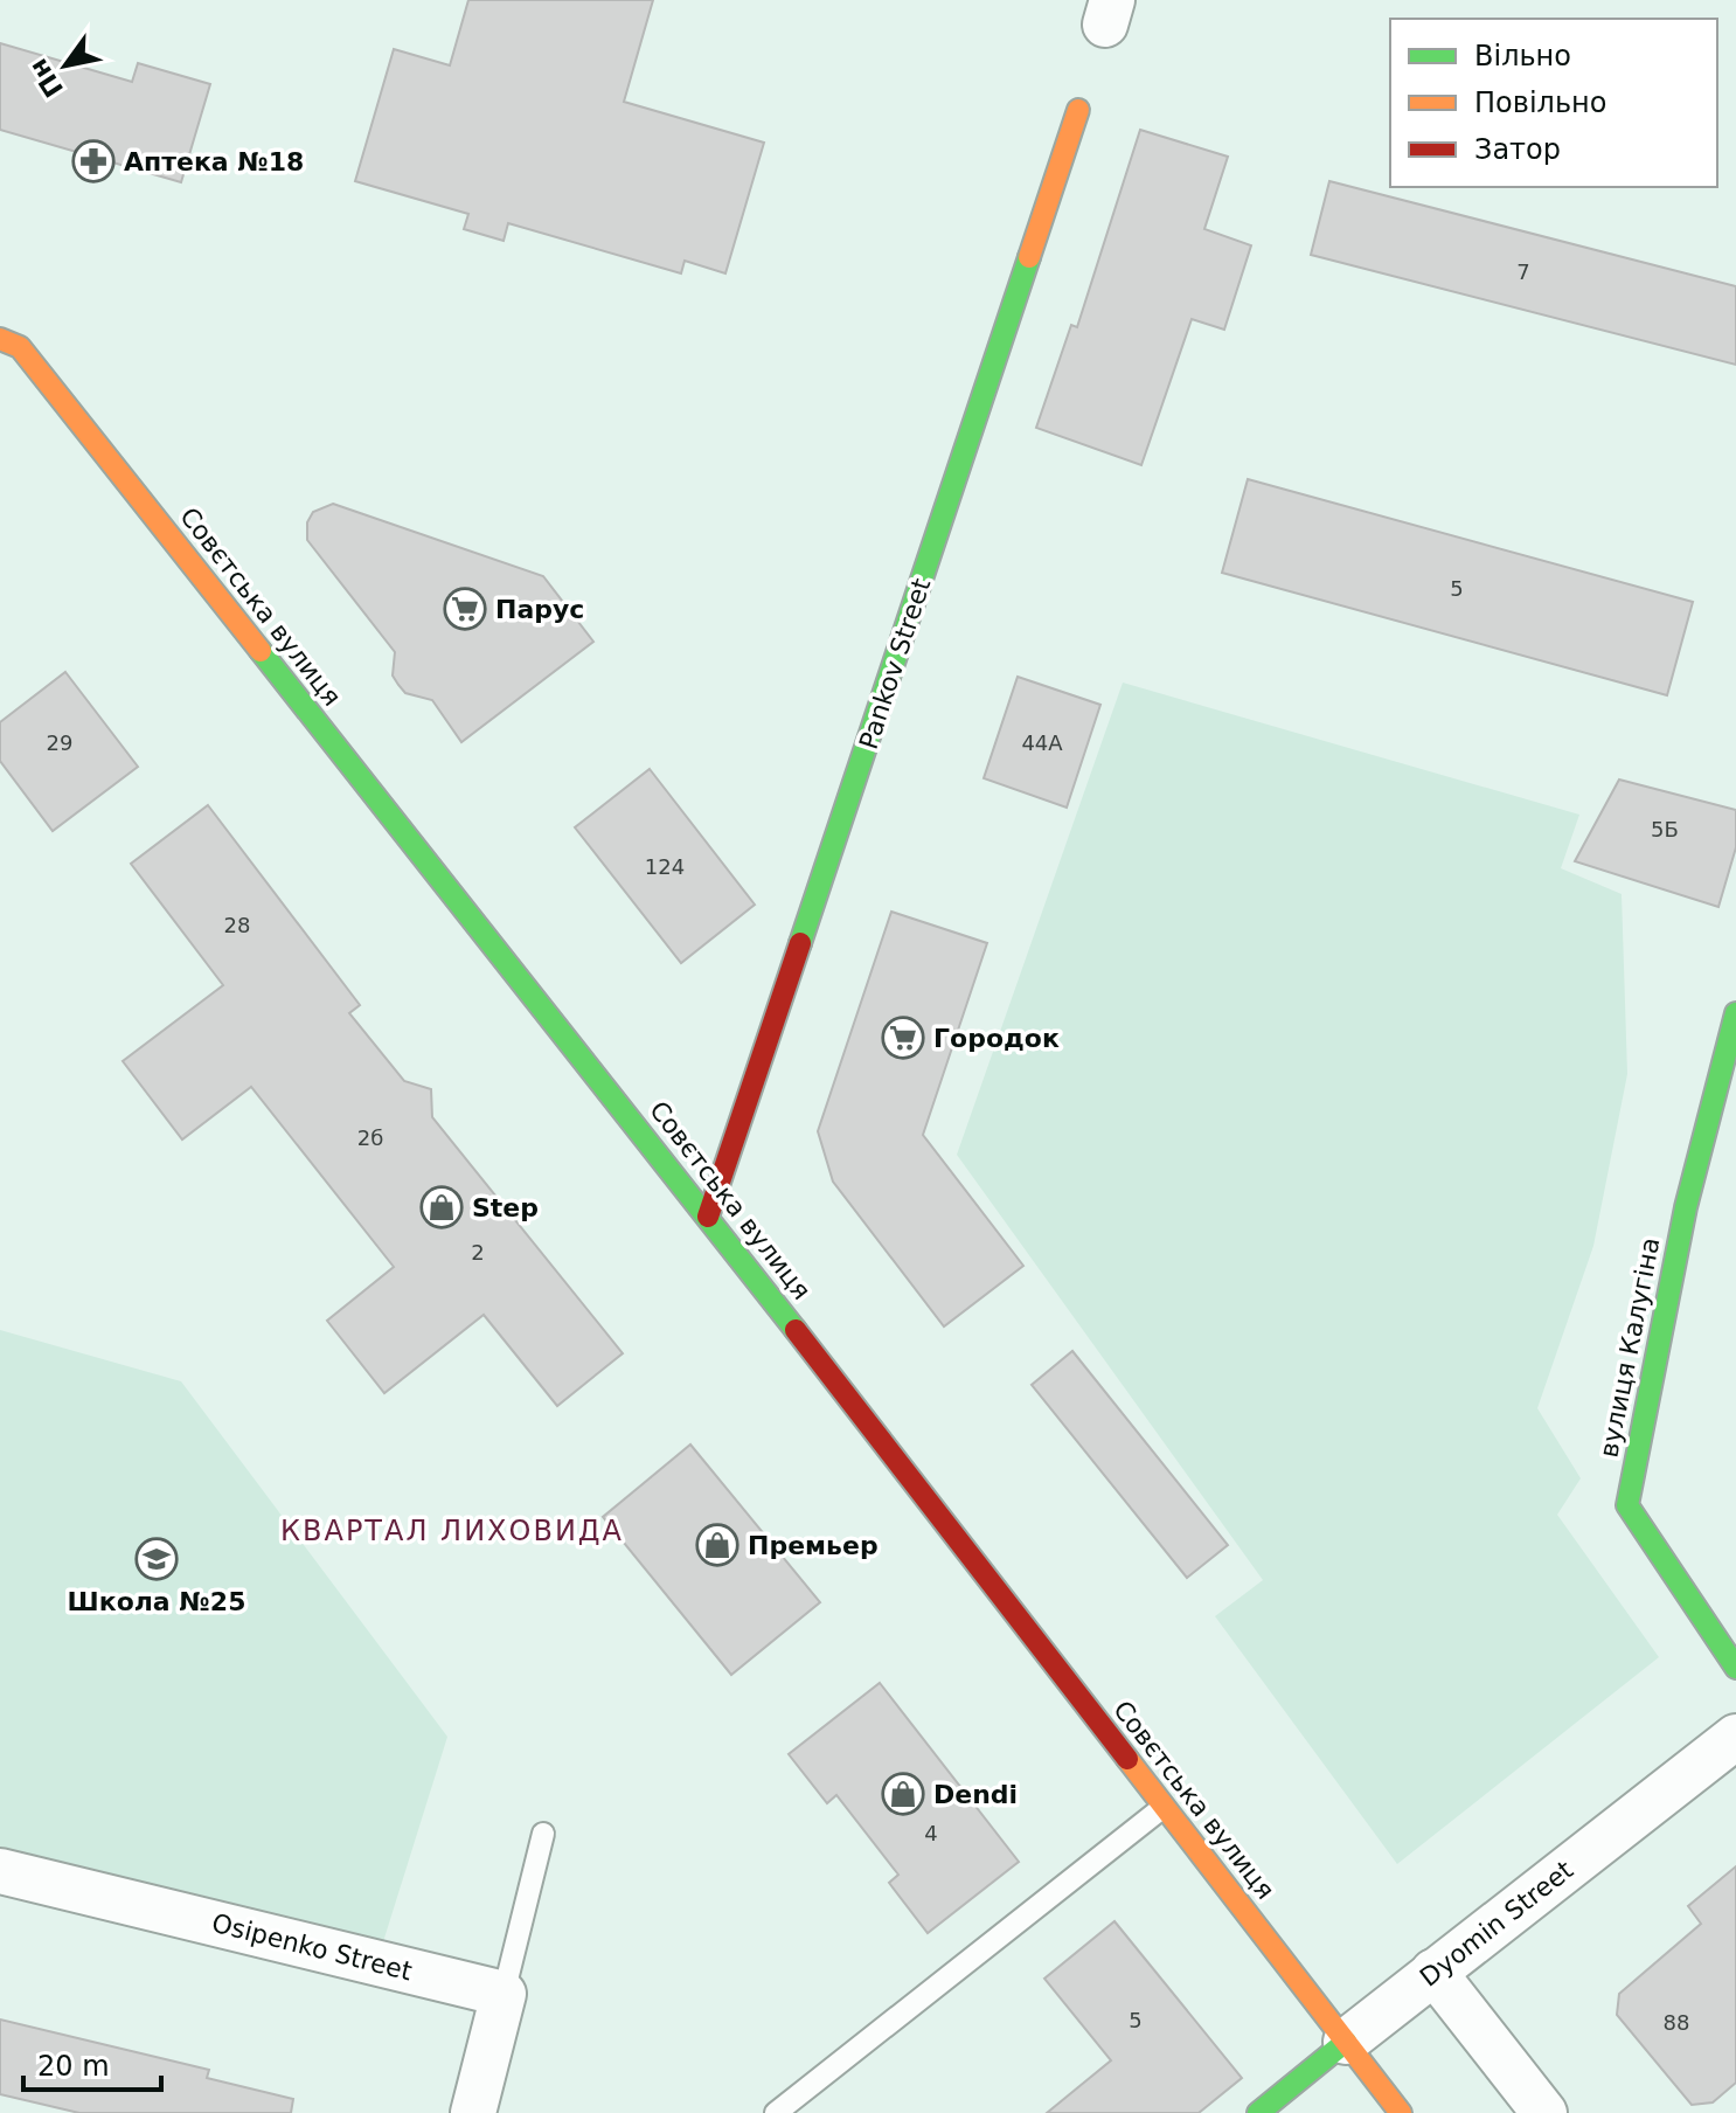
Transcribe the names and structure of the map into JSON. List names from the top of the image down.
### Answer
{
  "streets": {
    "main road": [
      "Совєтська вулиця",
      "Pankov Street",
      "вулиця Калугіна",
      "Dyomin Street"
    ],
    "street": ["Osipenko Street"]
  },
  "crossings": [
    ["Совєтська вулиця", "Pankov Street"],
    ["Совєтська вулиця", "Dyomin Street"]
  ],
  "districts": ["КВАРТАЛ ЛИХОВИДА"],
  "places": {
    "pharmacy": ["Аптека №18"],
    "supermarket": ["Парус", "Городок"],
    "shop": ["Step", "Премьер", "Dendi"],
    "school or university": ["Школа №25"]
  },
  "house_numbers": [
    "7",
    "5",
    "29",
    "44А",
    "5Б",
    "124",
    "28",
    "2б",
    "2",
    "4",
    "5",
    "88"
  ],
  "legend": ["Вільно", "Повільно", "Затор"],
  "scale_bar": "20 m",
  "north": "bottom left"
}
